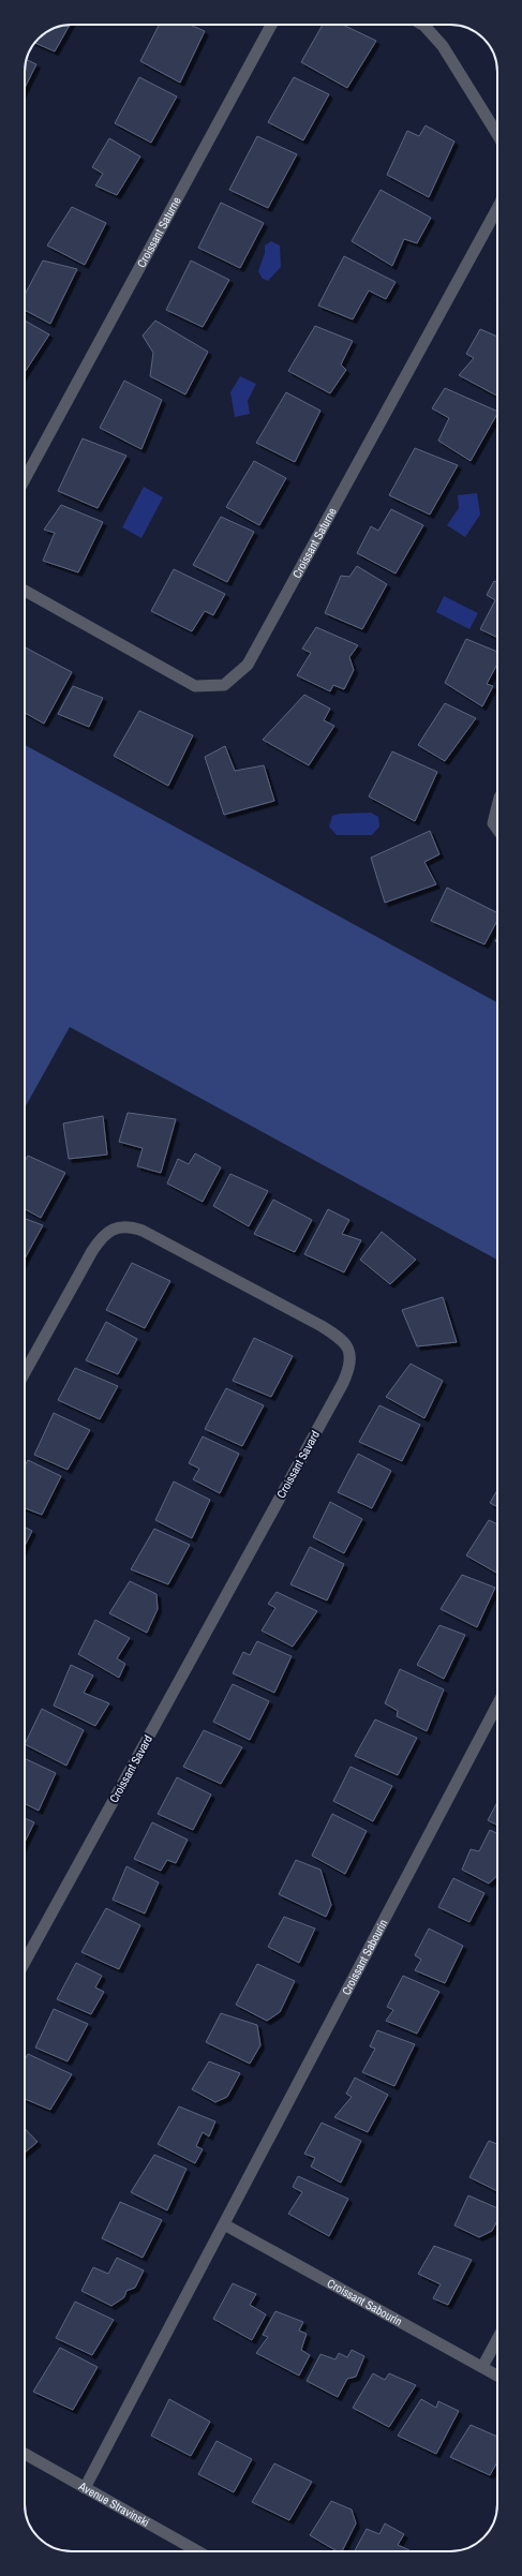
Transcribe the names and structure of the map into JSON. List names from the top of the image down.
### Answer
{
  "streets": {
    "street": [
      "Croissant Saturne",
      "Croissant Savard",
      "Croissant Sabourin",
      "Avenue Stravinski"
    ]
  },
  "crossings": [
    ["Croissant Sabourin", "Avenue Stravinski"]
  ]
}
